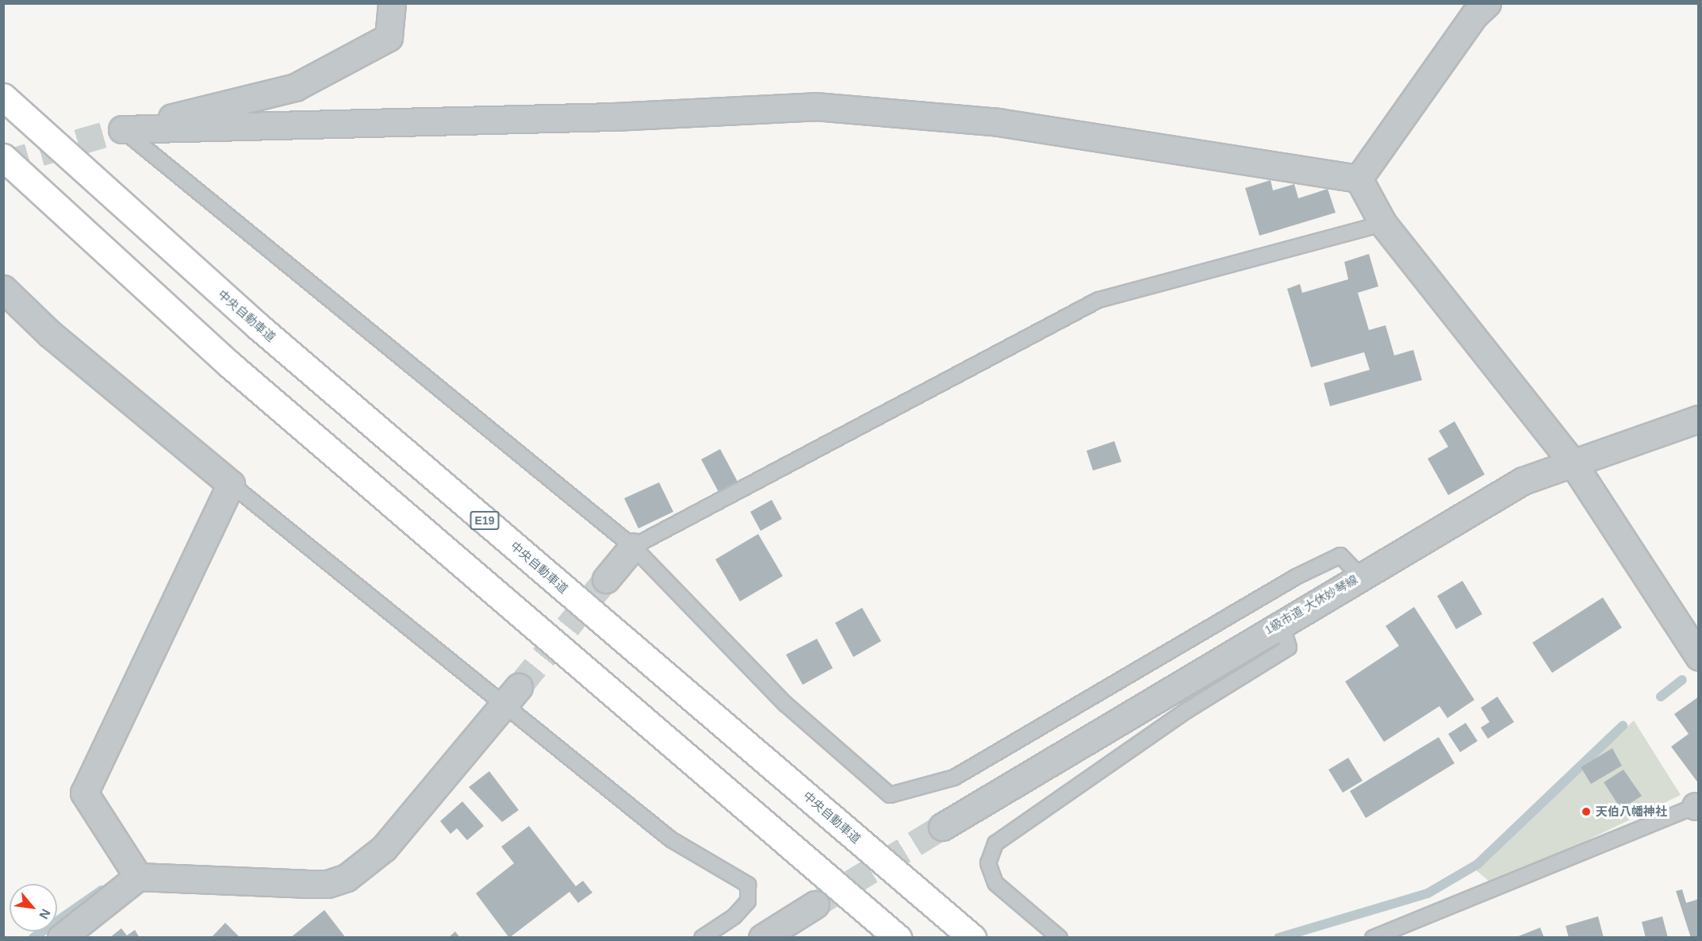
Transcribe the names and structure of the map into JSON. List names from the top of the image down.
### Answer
{
  "streets": {
    "highway": ["中央自動車道", "E19"],
    "street": ["1級市道 大休妙琴線"]
  },
  "places": ["天伯八幡神社"],
  "north": "bottom right"
}
